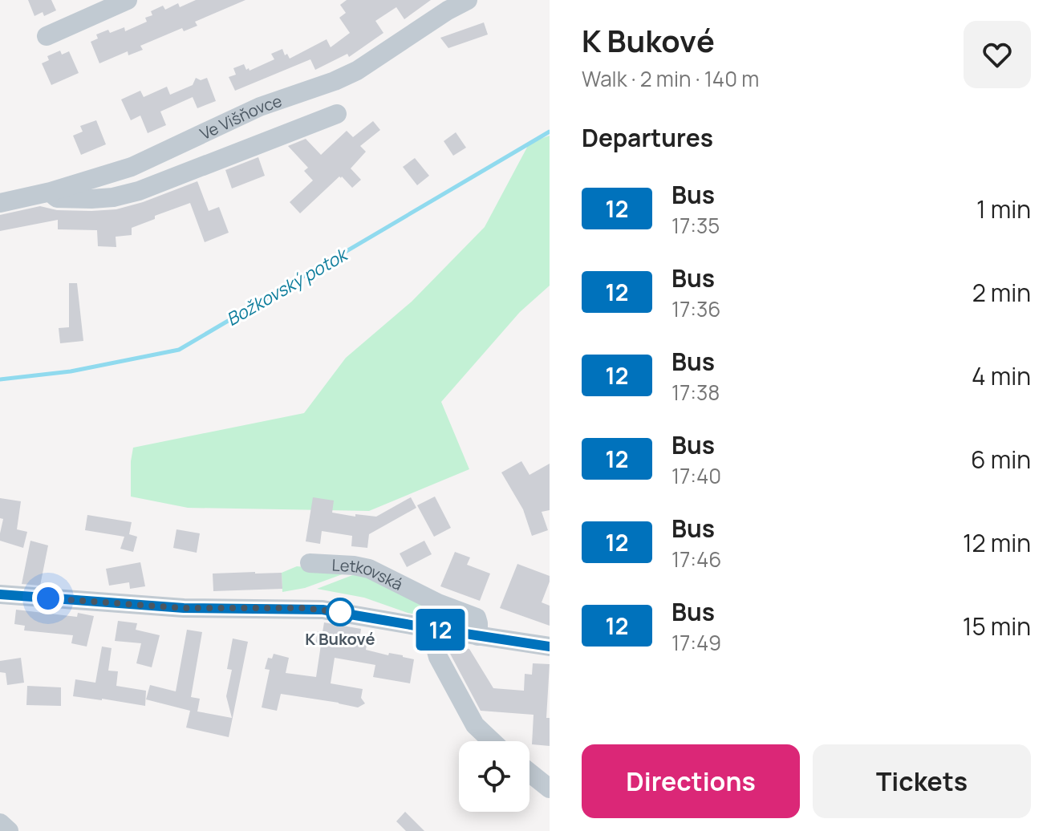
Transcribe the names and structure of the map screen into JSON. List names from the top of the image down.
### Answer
{
  "streets": {
    "street": ["Ve Višňovce", "Letkovská"]
  },
  "water": ["Božkovský potok"],
  "places": ["K Bukové"],
  "lines": ["bus line 12"],
  "page": {
    "on_map": "12",
    "heading": [
      ["K Bukové", "Walk · 2 min · 140 m"],
      "Departures"
    ],
    "list": [
      {
        "mark": "12",
        "name": "Bus",
        "note": "17:35",
        "value": "1 min"
      },
      {
        "mark": "12",
        "name": "Bus",
        "note": "17:36",
        "value": "2 min"
      },
      {
        "mark": "12",
        "name": "Bus",
        "note": "17:38",
        "value": "4 min"
      },
      {
        "mark": "12",
        "name": "Bus",
        "note": "17:40",
        "value": "6 min"
      },
      {
        "mark": "12",
        "name": "Bus",
        "note": "17:46",
        "value": "12 min"
      },
      {
        "mark": "12",
        "name": "Bus",
        "note": "17:49",
        "value": "15 min"
      }
    ],
    "buttons": ["Directions", "Tickets"]
  }
}
